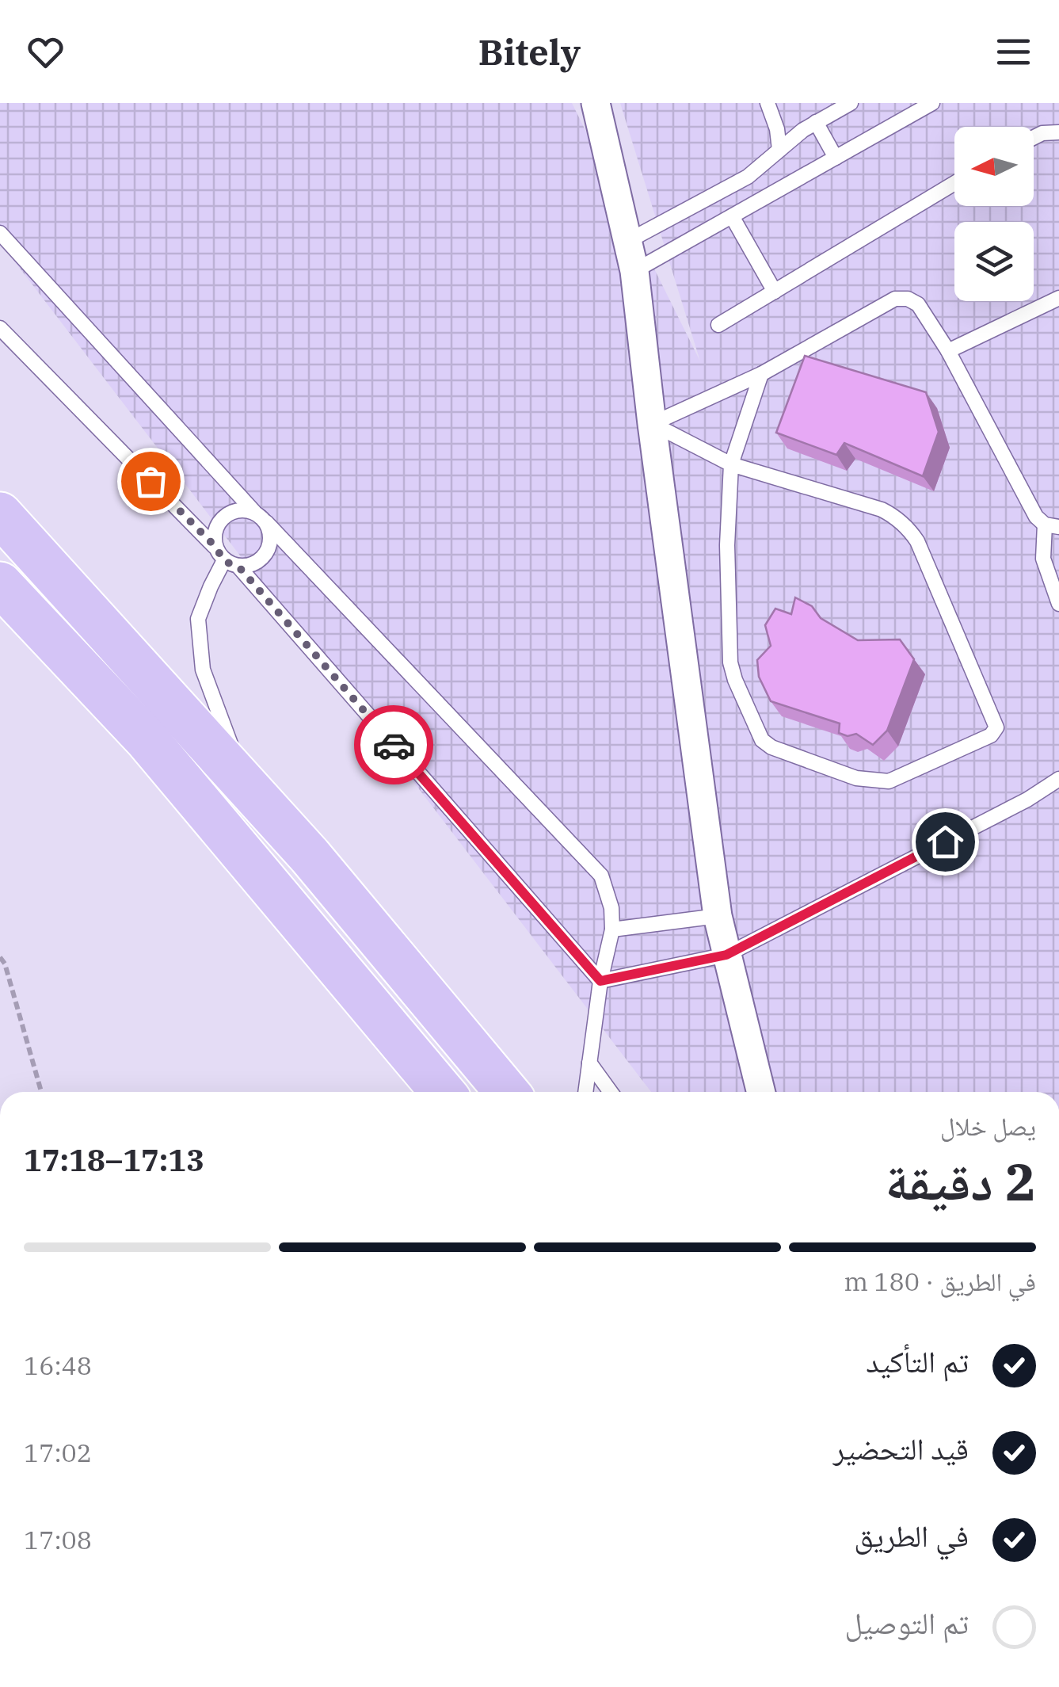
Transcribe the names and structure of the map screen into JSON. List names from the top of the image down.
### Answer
{
  "north": "left",
  "page": {
    "header": "Bitely",
    "heading": ["2 دقيقة", "يصل خلال", "17:13–17:18"],
    "bar": "في الطريق · 180 m",
    "list": [
      ["تم التأكيد", "16:48"],
      ["قيد التحضير", "17:02"],
      ["في الطريق", "17:08"],
      "تم التوصيل"
    ]
  }
}
